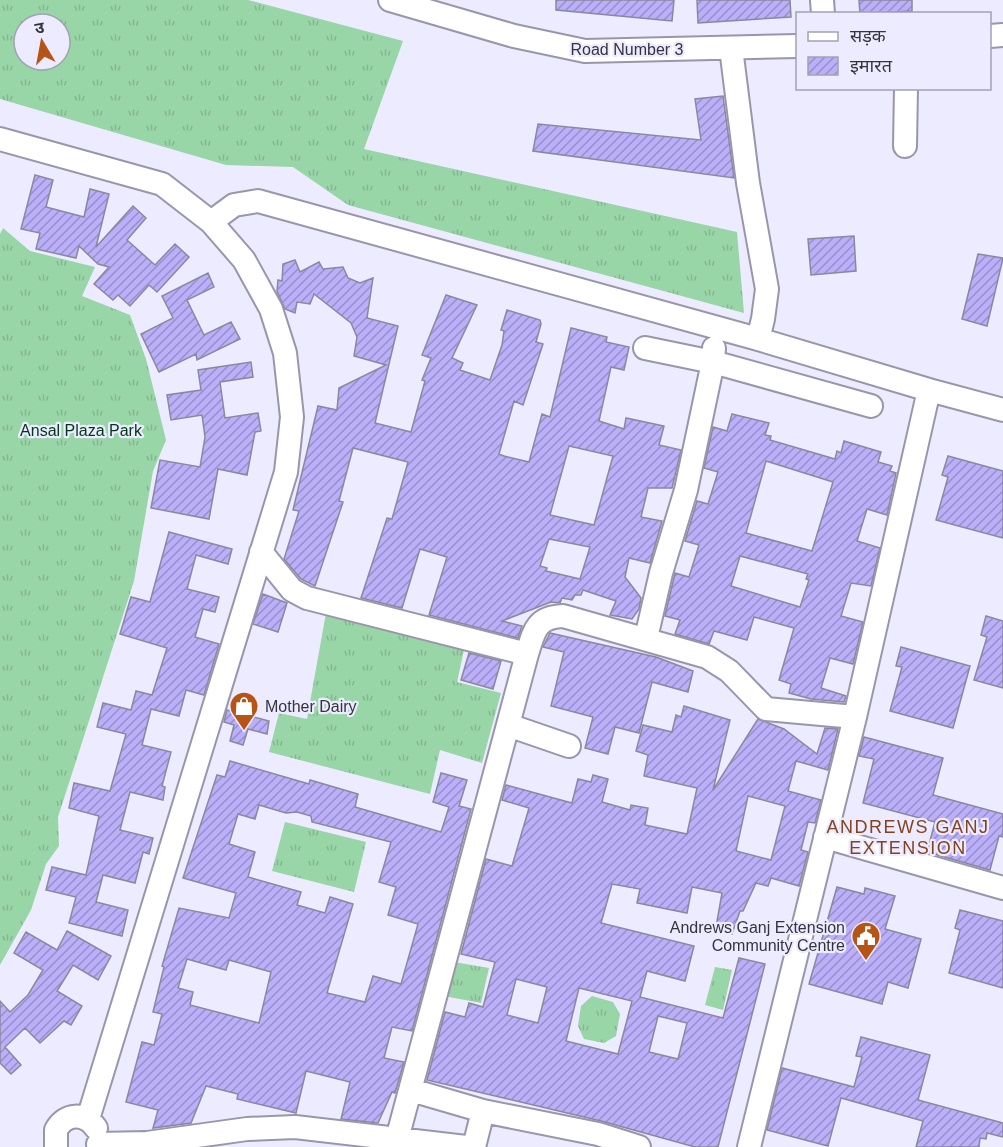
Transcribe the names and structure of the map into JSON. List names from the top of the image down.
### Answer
{
  "streets": {
    "street": ["Road Number 3"]
  },
  "districts": ["ANDREWS GANJ EXTENSION"],
  "parks": ["Ansal Plaza Park"],
  "places": {
    "shop": ["Mother Dairy"],
    "public building": ["Andrews Ganj Extension Community Centre"]
  },
  "legend": ["सड़क", "इमारत"],
  "north": "top"
}
